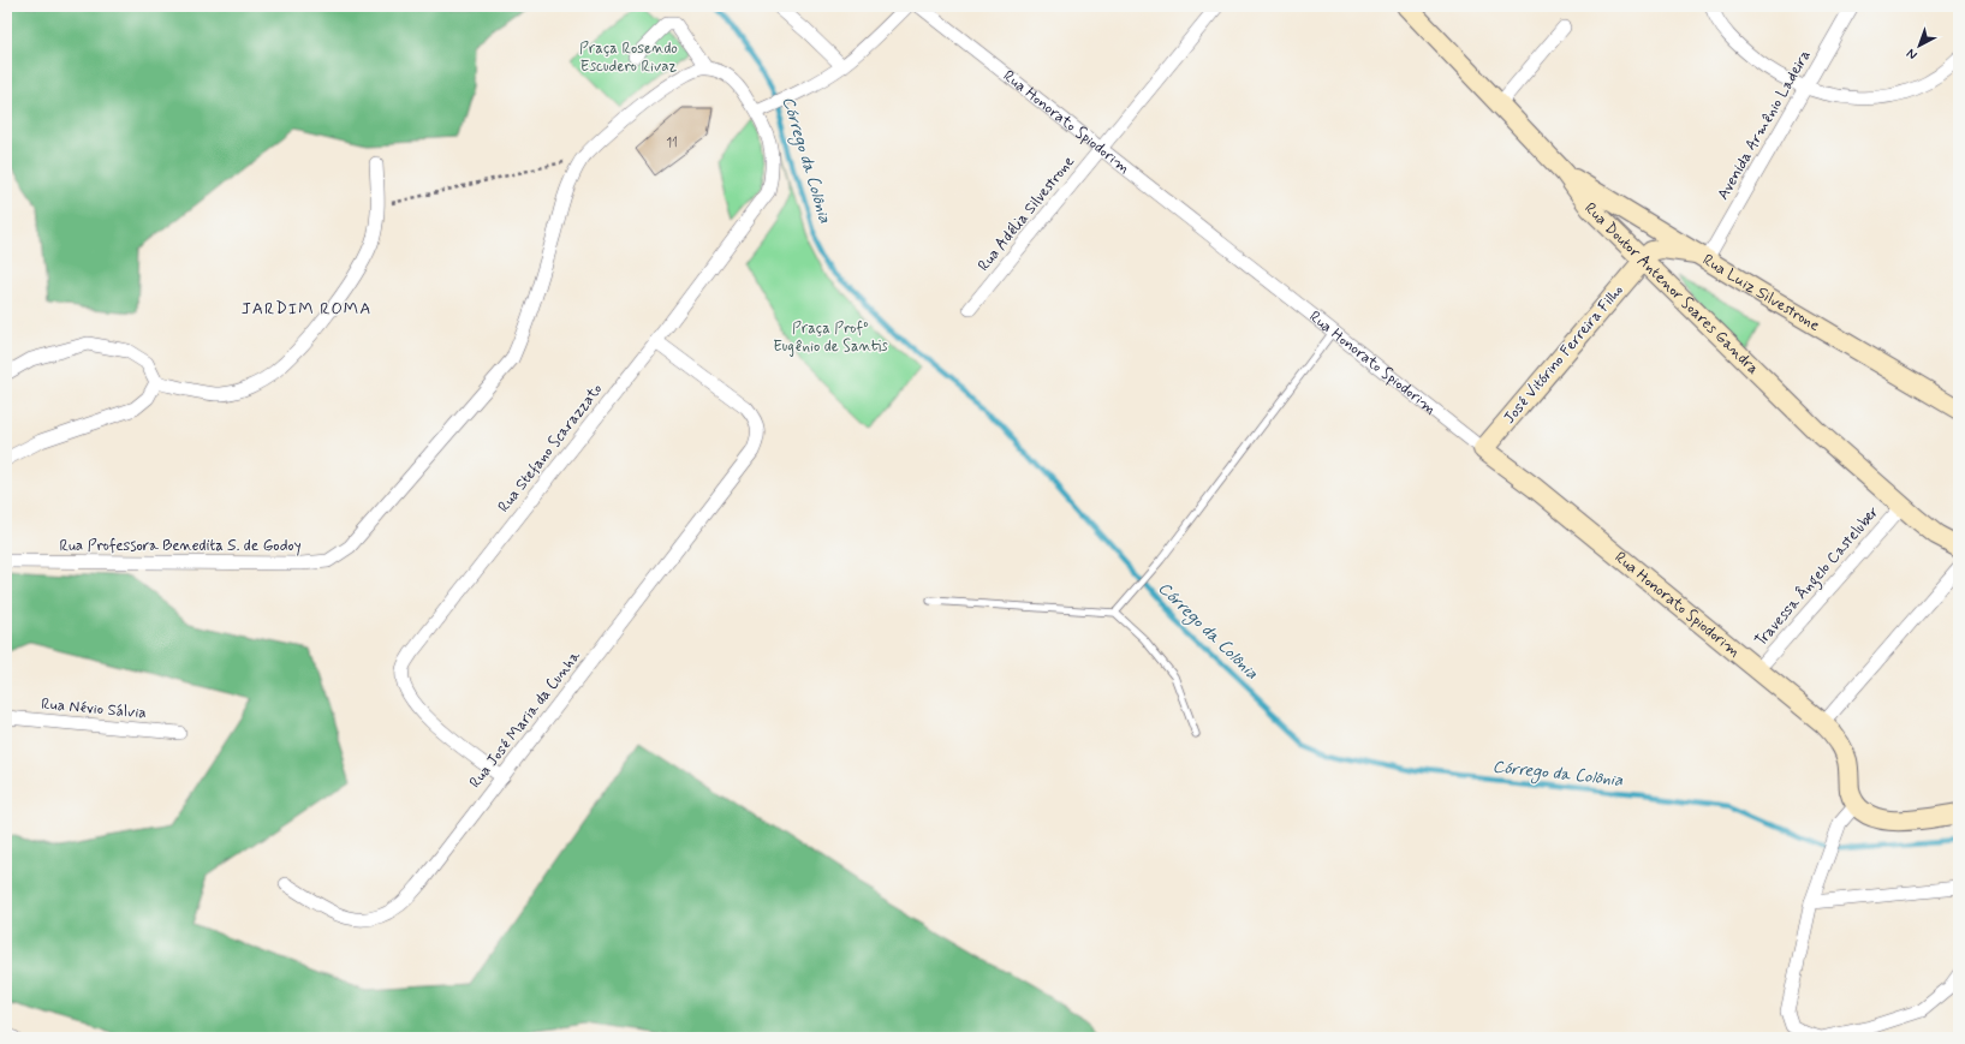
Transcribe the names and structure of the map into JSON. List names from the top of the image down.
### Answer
{
  "streets": {
    "main road": [
      "Rua Honorato Spiodorim",
      "Rua Doutor Antenor Soares Gandra",
      "Rua Luiz Silvestrone",
      "José Vitórino Ferreira Filho"
    ],
    "street": [
      "Avenida Armênio Ladeira",
      "Rua Adélia Silvestrone",
      "Rua Stefano Scarazzato",
      "Rua Professora Benedita S. de Godoy",
      "Travessa Ângelo Casteluber",
      "Rua Névio Sálvia",
      "Rua José Maria da Cunha"
    ]
  },
  "crossings": [
    ["Rua Honorato Spiodorim", "Rua Adélia Silvestrone"],
    ["Rua Honorato Spiodorim", "José Vitórino Ferreira Filho"],
    ["Rua Honorato Spiodorim", "Travessa Ângelo Casteluber"],
    ["Avenida Armênio Ladeira", "Rua Luiz Silvestrone"],
    ["Avenida Armênio Ladeira", "José Vitórino Ferreira Filho"],
    ["Rua Doutor Antenor Soares Gandra", "Rua Luiz Silvestrone"],
    ["Rua Doutor Antenor Soares Gandra", "José Vitórino Ferreira Filho"],
    ["Rua Doutor Antenor Soares Gandra", "Travessa Ângelo Casteluber"],
    ["Rua Luiz Silvestrone", "José Vitórino Ferreira Filho"],
    ["Rua Stefano Scarazzato", "Rua José Maria da Cunha"]
  ],
  "districts": ["JARDIM ROMA"],
  "water": ["Córrego da Colônia"],
  "parks": ["Praça Rosendo Escudero Rivaz", "Praça Profº Eugênio de Santis"],
  "house_numbers": ["11"],
  "north": "bottom left"
}
